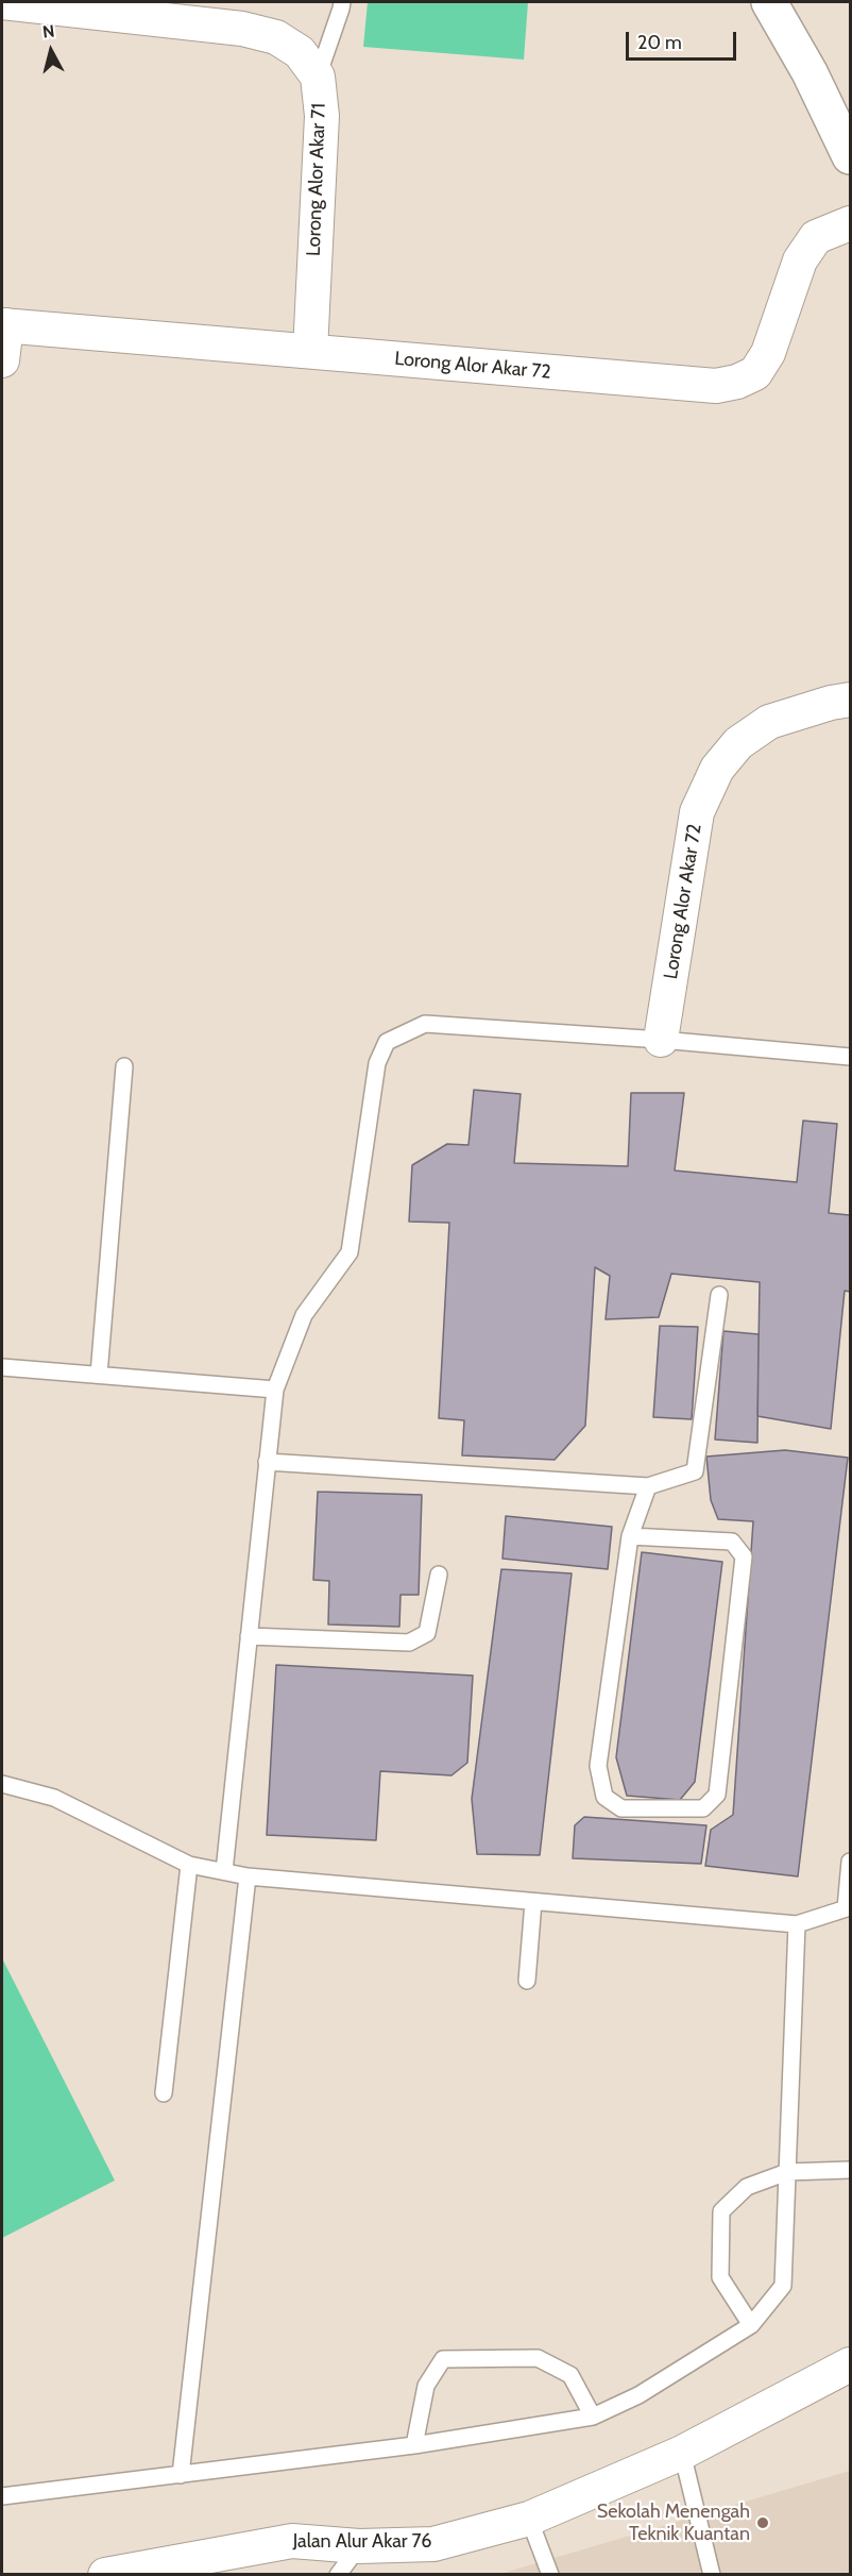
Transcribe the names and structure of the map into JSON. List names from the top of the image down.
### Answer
{
  "streets": {
    "street": ["Lorong Alor Akar 71", "Lorong Alor Akar 72", "Jalan Alur Akar 76"]
  },
  "crossings": [
    ["Lorong Alor Akar 71", "Lorong Alor Akar 72"]
  ],
  "places": ["Sekolah Menengah Teknik Kuantan"],
  "scale_bar": "20 m",
  "north": "top"
}
